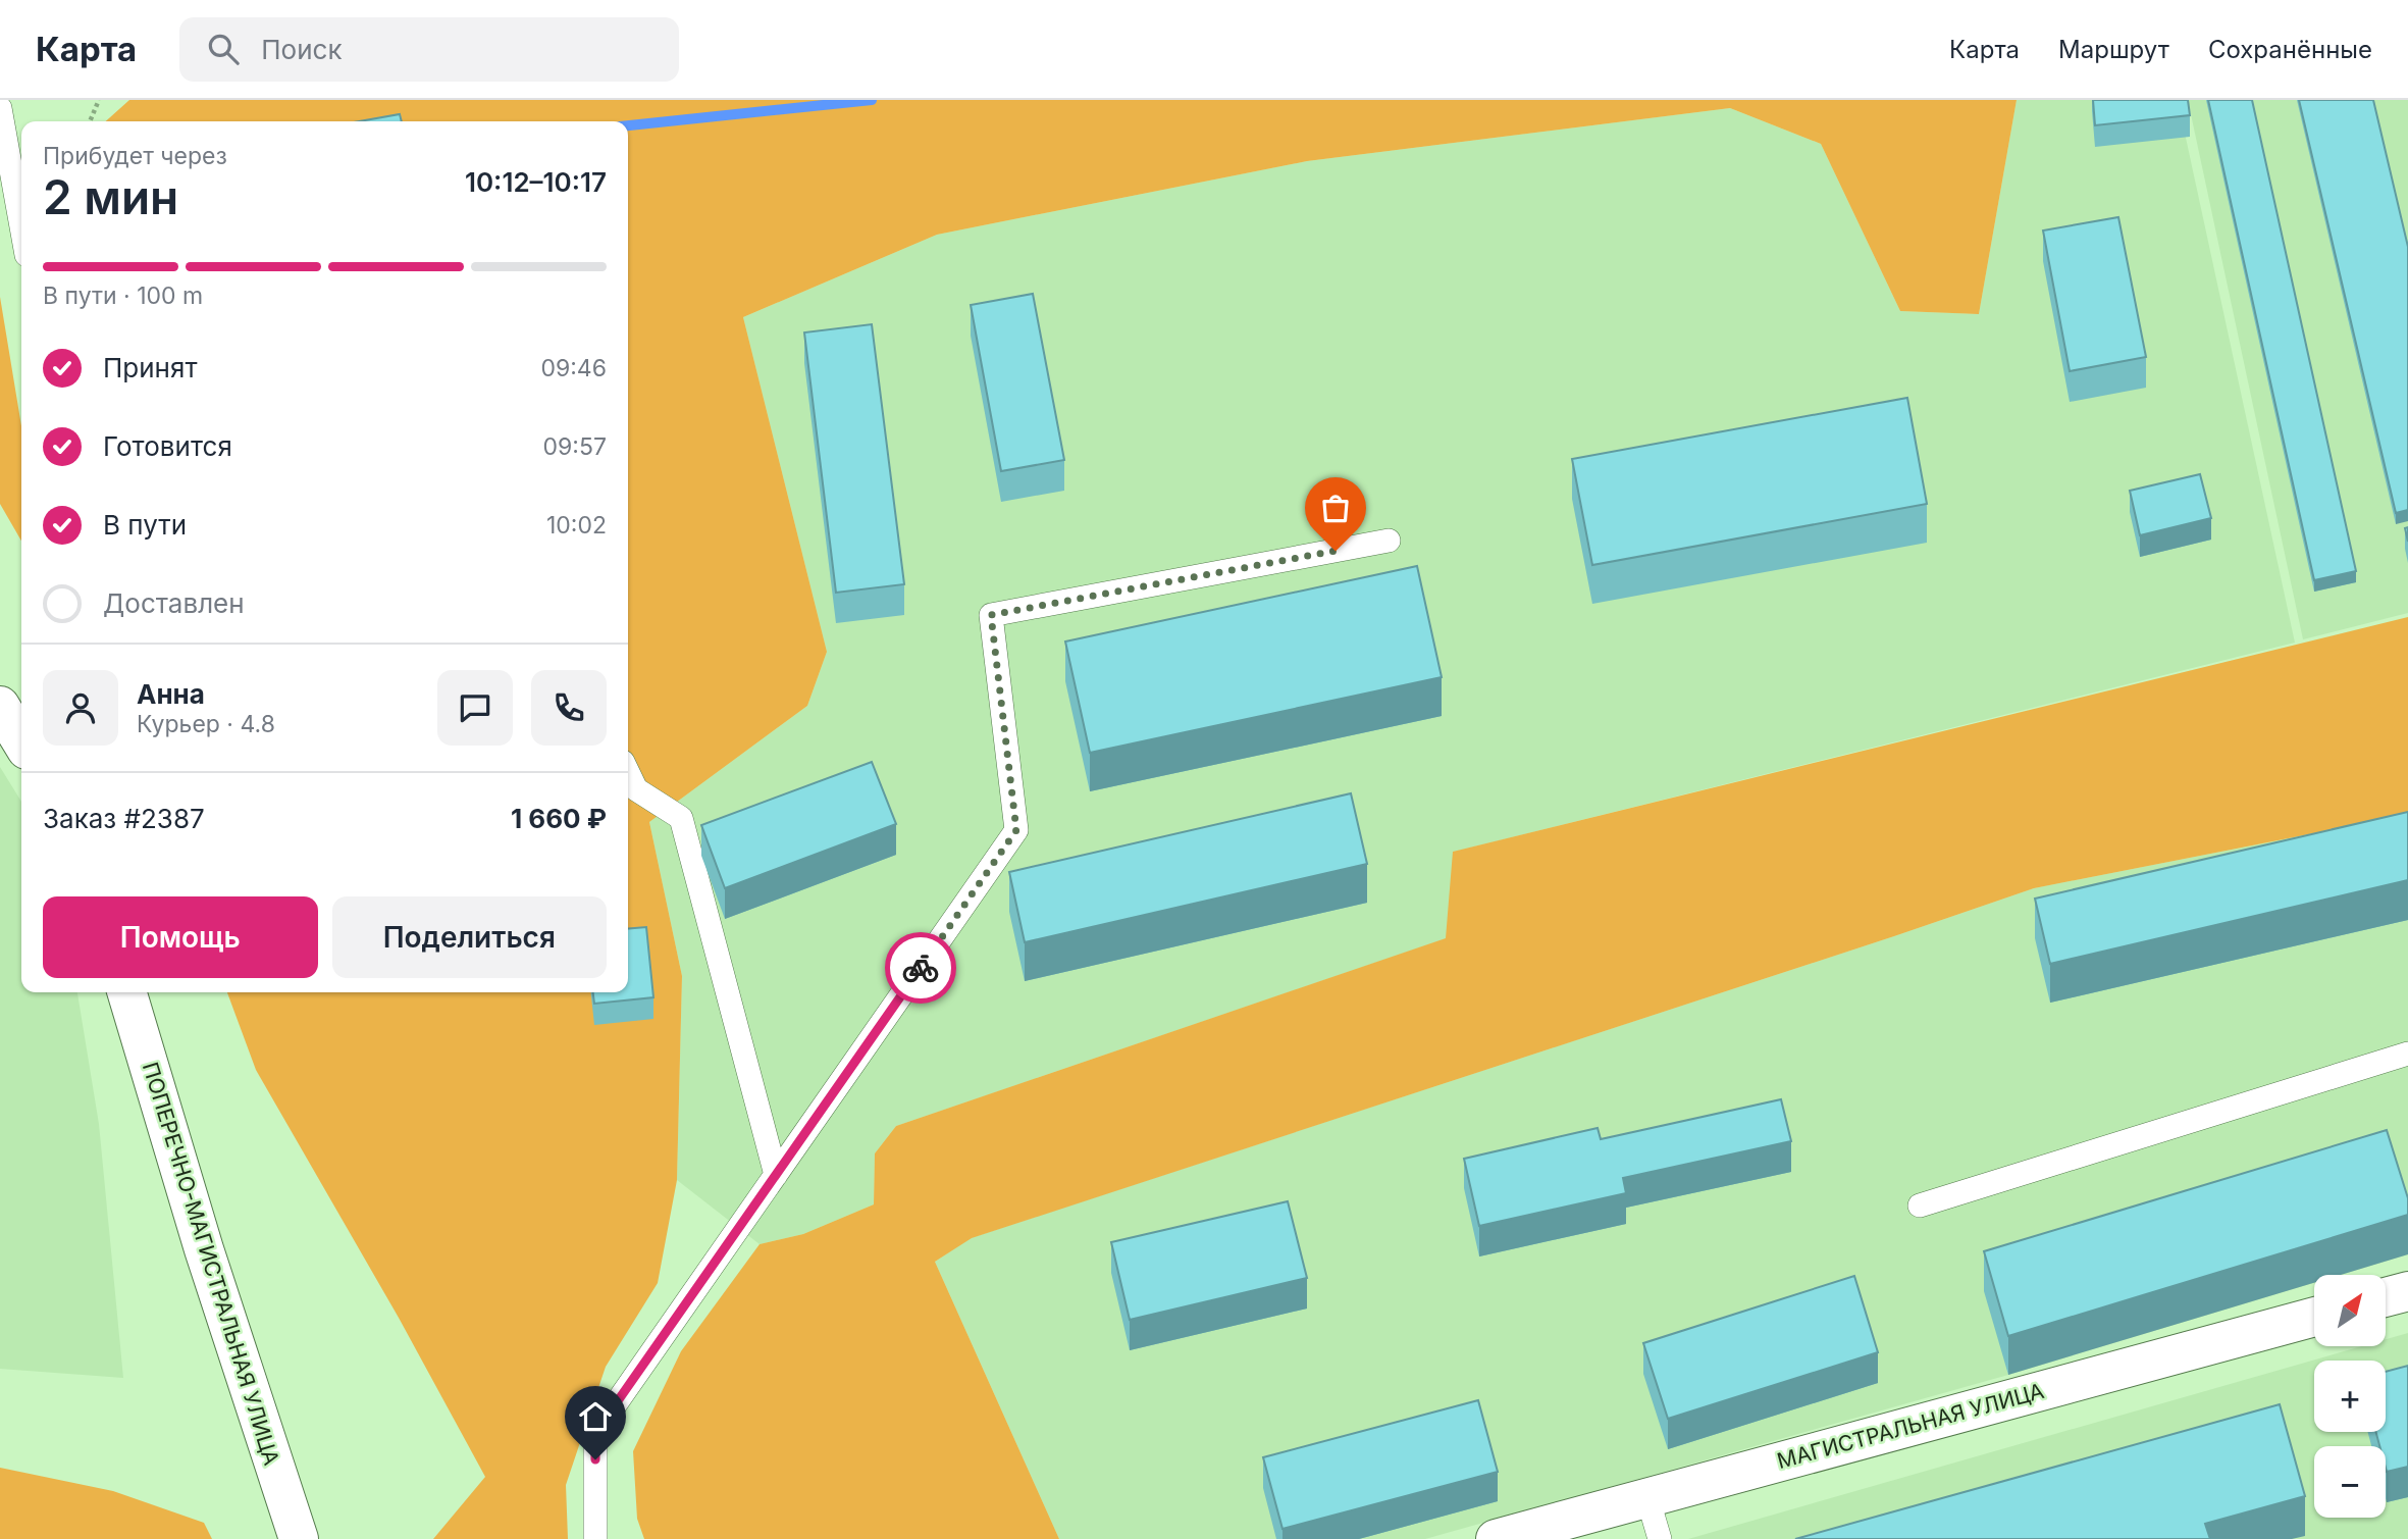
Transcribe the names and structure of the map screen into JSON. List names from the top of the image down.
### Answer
{
  "streets": {
    "street": ["ПОПЕРЕЧНО-МАГИСТРАЛЬНАЯ УЛИЦА", "МАГИСТРАЛЬНАЯ УЛИЦА"]
  },
  "north": "top right",
  "page": {
    "header": "Карта",
    "search": "Поиск",
    "nav": ["Карта", "Маршрут", "Сохранённые"],
    "heading": ["2 мин", "Прибудет через", "10:12–10:17"],
    "panel": [
      "Анна",
      "Курьер · 4.8",
      "Заказ #2387",
      "1 660 ₽"
    ],
    "bar": "В пути · 100 m",
    "list": [
      ["Принят", "09:46"],
      ["Готовится", "09:57"],
      ["В пути", "10:02"],
      "Доставлен"
    ],
    "buttons": ["Помощь", "Поделиться"],
    "map_buttons": ["+", "−"]
  }
}
